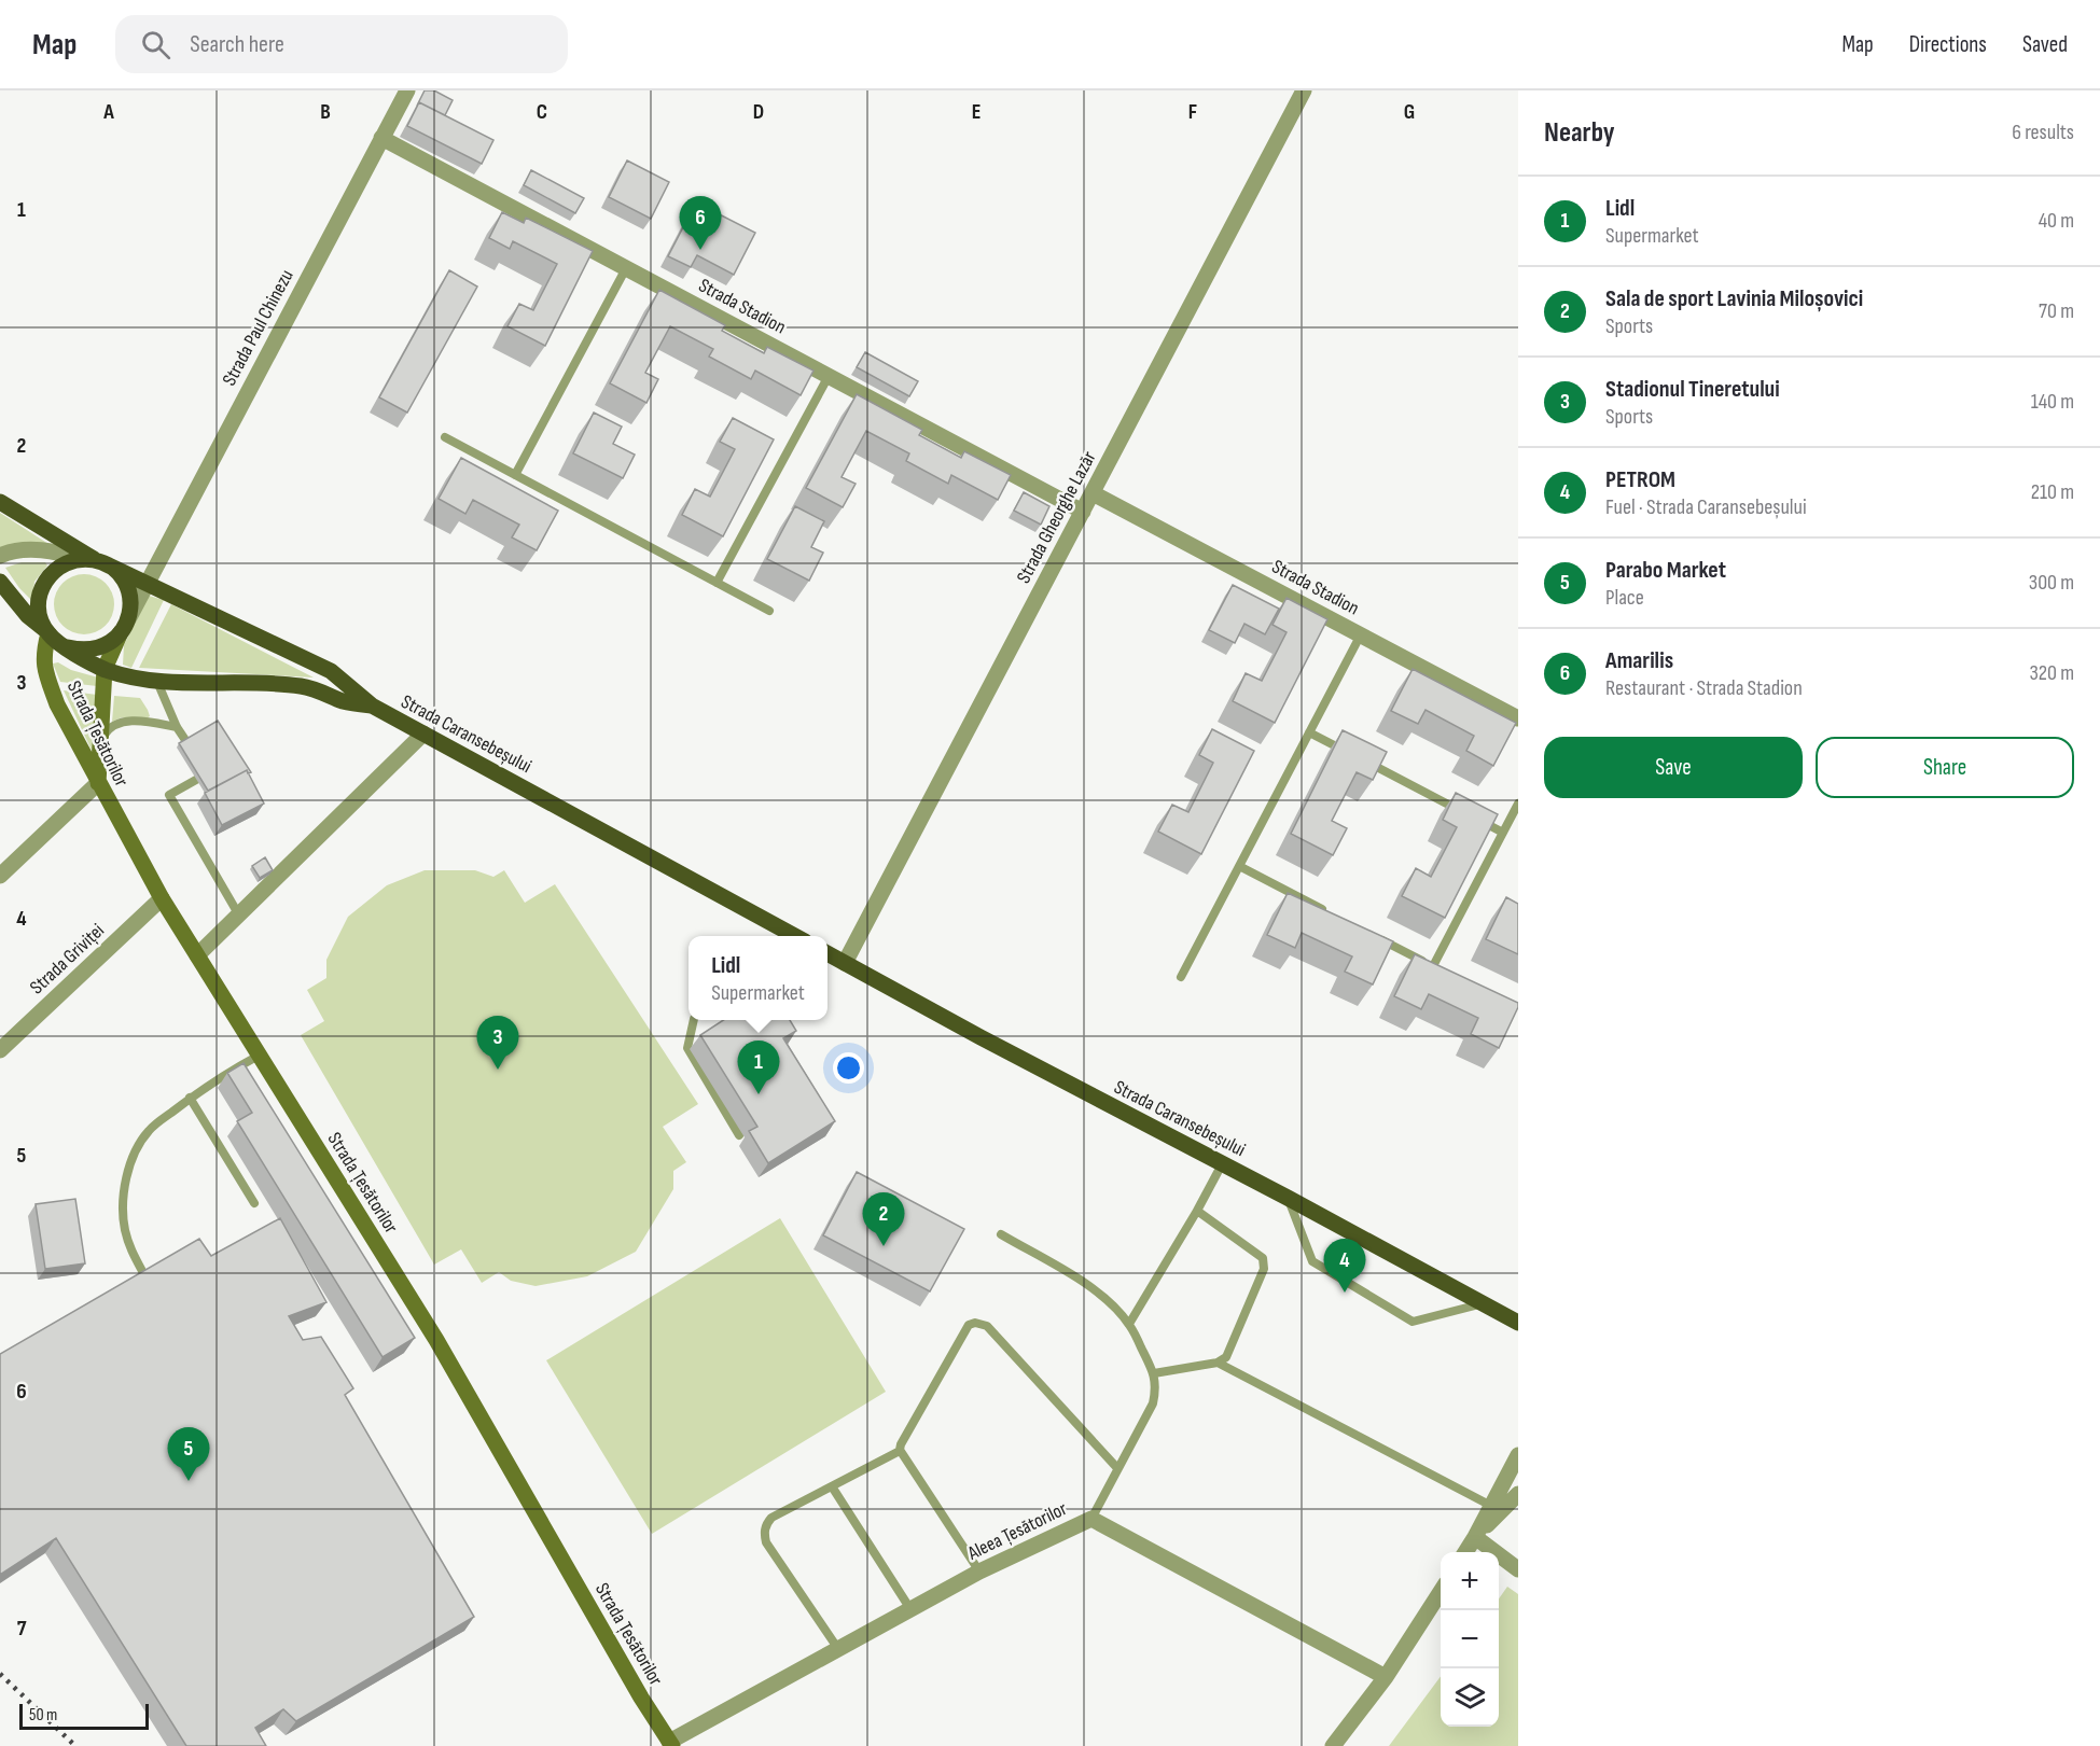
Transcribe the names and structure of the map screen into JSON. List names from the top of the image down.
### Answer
{
  "streets": {
    "main road": ["Strada Țesătorilor", "Strada Caransebeșului"],
    "street": [
      "Strada Stadion",
      "Strada Paul Chinezu",
      "Strada Gheorghe Lazăr",
      "Strada Griviței",
      "Aleea Țesătorilor"
    ]
  },
  "crossings": [
    ["Strada Stadion", "Strada Paul Chinezu"],
    ["Strada Stadion", "Strada Gheorghe Lazăr"],
    ["Strada Paul Chinezu", "Strada Țesătorilor"],
    ["Strada Paul Chinezu", "Strada Caransebeșului"],
    ["Strada Gheorghe Lazăr", "Strada Caransebeșului"],
    ["Strada Țesătorilor", "Strada Caransebeșului"],
    ["Strada Țesătorilor", "Strada Griviței"],
    ["Strada Țesătorilor", "Aleea Țesătorilor"]
  ],
  "scale_bar": "50 m",
  "page": {
    "header": "Map",
    "search": "Search here",
    "nav": ["Map", "Directions", "Saved"],
    "heading": ["Nearby", "6 results"],
    "list": [
      {
        "mark": "1",
        "name": "Lidl",
        "note": "Supermarket",
        "value": "40 m"
      },
      {
        "mark": "2",
        "name": "Sala de sport Lavinia Miloșovici",
        "note": "Sports",
        "value": "70 m"
      },
      {
        "mark": "3",
        "name": "Stadionul Tineretului",
        "note": "Sports",
        "value": "140 m"
      },
      {
        "mark": "4",
        "name": "PETROM",
        "note": "Fuel · Strada Caransebeșului",
        "value": "210 m"
      },
      {
        "mark": "5",
        "name": "Parabo Market",
        "note": "Place",
        "value": "300 m"
      },
      {
        "mark": "6",
        "name": "Amarilis",
        "note": "Restaurant · Strada Stadion",
        "value": "320 m"
      }
    ],
    "pins": [
      "6",
      "3",
      "1",
      "2",
      "4",
      "5"
    ],
    "buttons": ["Save", "Share"],
    "popup": ["Lidl", "Supermarket"],
    "map_buttons": ["+", "−"],
    "scale": "50 m"
  },
  "grid": {
    "columns": [
      "A",
      "B",
      "C",
      "D",
      "E",
      "F",
      "G"
    ],
    "rows": [
      "1",
      "2",
      "3",
      "4",
      "5",
      "6",
      "7"
    ]
  }
}
